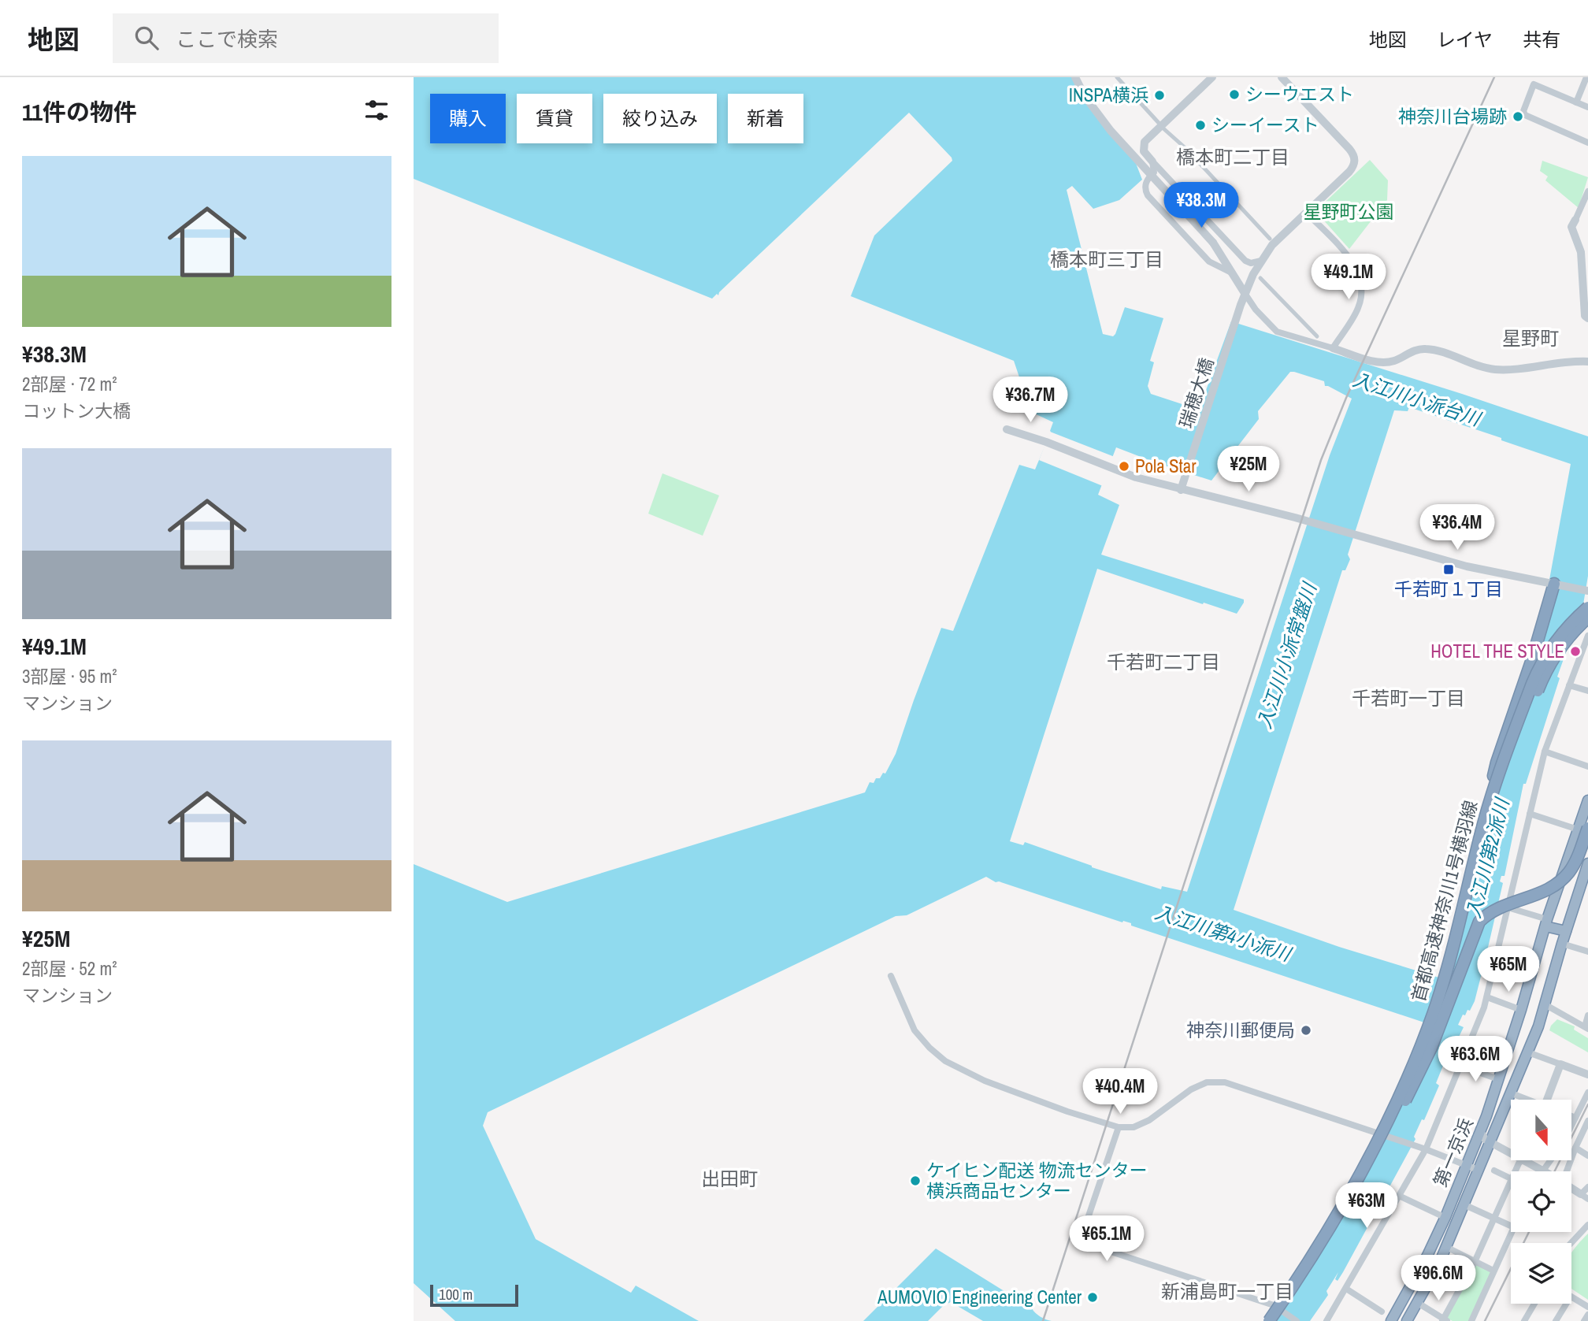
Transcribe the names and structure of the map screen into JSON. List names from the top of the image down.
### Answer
{
  "streets": {
    "highway": ["首都高速神奈川1号横羽線", "第一京浜"],
    "street": ["瑞穂大橋"]
  },
  "districts": [
    "橋本町二丁目",
    "橋本町三丁目",
    "星野町",
    "千若町二丁目",
    "千若町一丁目",
    "出田町",
    "新浦島町一丁目"
  ],
  "water": [
    "入江川小派台川",
    "入江川小派常盤川",
    "入江川第2派川",
    "入江川第4小派川"
  ],
  "parks": ["星野町公園"],
  "places": {
    "other": [
      "シーウエスト",
      "INSPA横浜",
      "神奈川台場跡",
      "シーイースト",
      "Pola Star",
      "HOTEL THE STYLE",
      "神奈川郵便局",
      "ケイヒン配送 物流センター 横浜商品センター",
      "AUMOVIO Engineering Center"
    ],
    "transit": ["千若町１丁目"]
  },
  "scale_bar": "100 m",
  "north": "bottom",
  "page": {
    "header": "地図",
    "search": "ここで検索",
    "nav": ["地図", "レイヤ", "共有"],
    "heading": "11件の物件",
    "chip": [
      "購入",
      "賃貸",
      "絞り込み",
      "新着"
    ],
    "list": [
      {
        "name": "¥38.3M",
        "note": "2部屋 · 72 m² · コットン大橋"
      },
      {
        "name": "¥49.1M",
        "note": "3部屋 · 95 m² · マンション"
      },
      {
        "name": "¥25M",
        "note": "2部屋 · 52 m² · マンション"
      }
    ],
    "price": [
      "¥38.3M",
      "¥49.1M",
      "¥36.7M",
      "¥25M",
      "¥36.4M",
      "¥65M",
      "¥63.6M",
      "¥40.4M",
      "¥63M",
      "¥65.1M",
      "¥96.6M"
    ],
    "scale": "100 m"
  }
}
